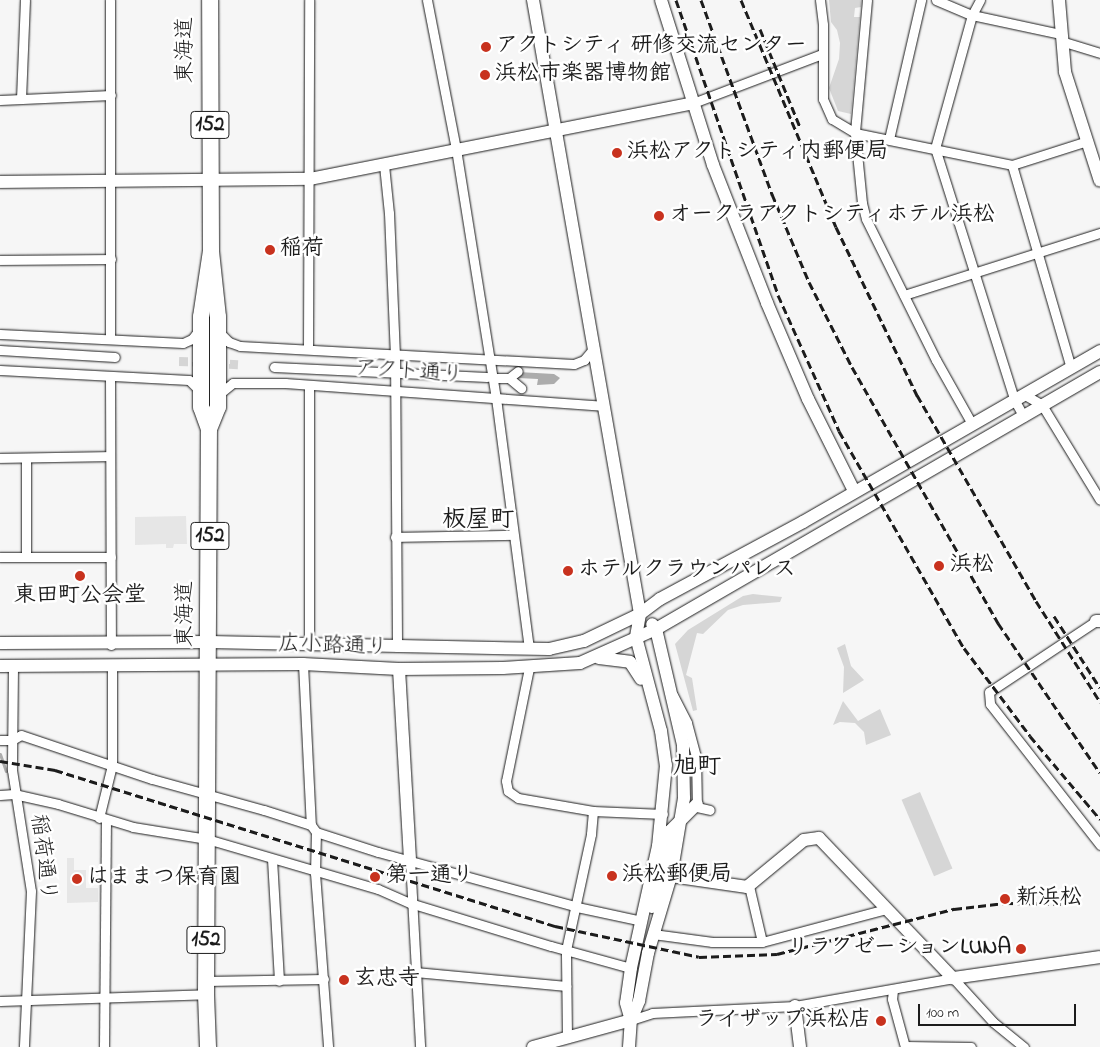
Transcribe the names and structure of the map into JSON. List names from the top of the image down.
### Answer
{
  "streets": {
    "highway": ["東海道", "152"],
    "street": ["アクト通り", "広小路通り", "稲荷通り"]
  },
  "crossings": [
    ["東海道", "152"],
    ["東海道", "アクト通り"],
    ["東海道", "広小路通り"]
  ],
  "districts": ["板屋町", "旭町"],
  "places": [
    "アクトシティ 研修交流センター",
    "浜松市楽器博物館",
    "浜松アクトシティ内郵便局",
    "オークラアクトシティホテル浜松",
    "稲荷",
    "浜松",
    "ホテルクラウンパレス",
    "東田町公会堂",
    "浜松郵便局",
    "第一通り",
    "はままつ保育園",
    "新浜松",
    "リラクゼーションLUNA",
    "玄忠寺",
    "ライザップ浜松店"
  ],
  "scale_bar": "100 m"
}
